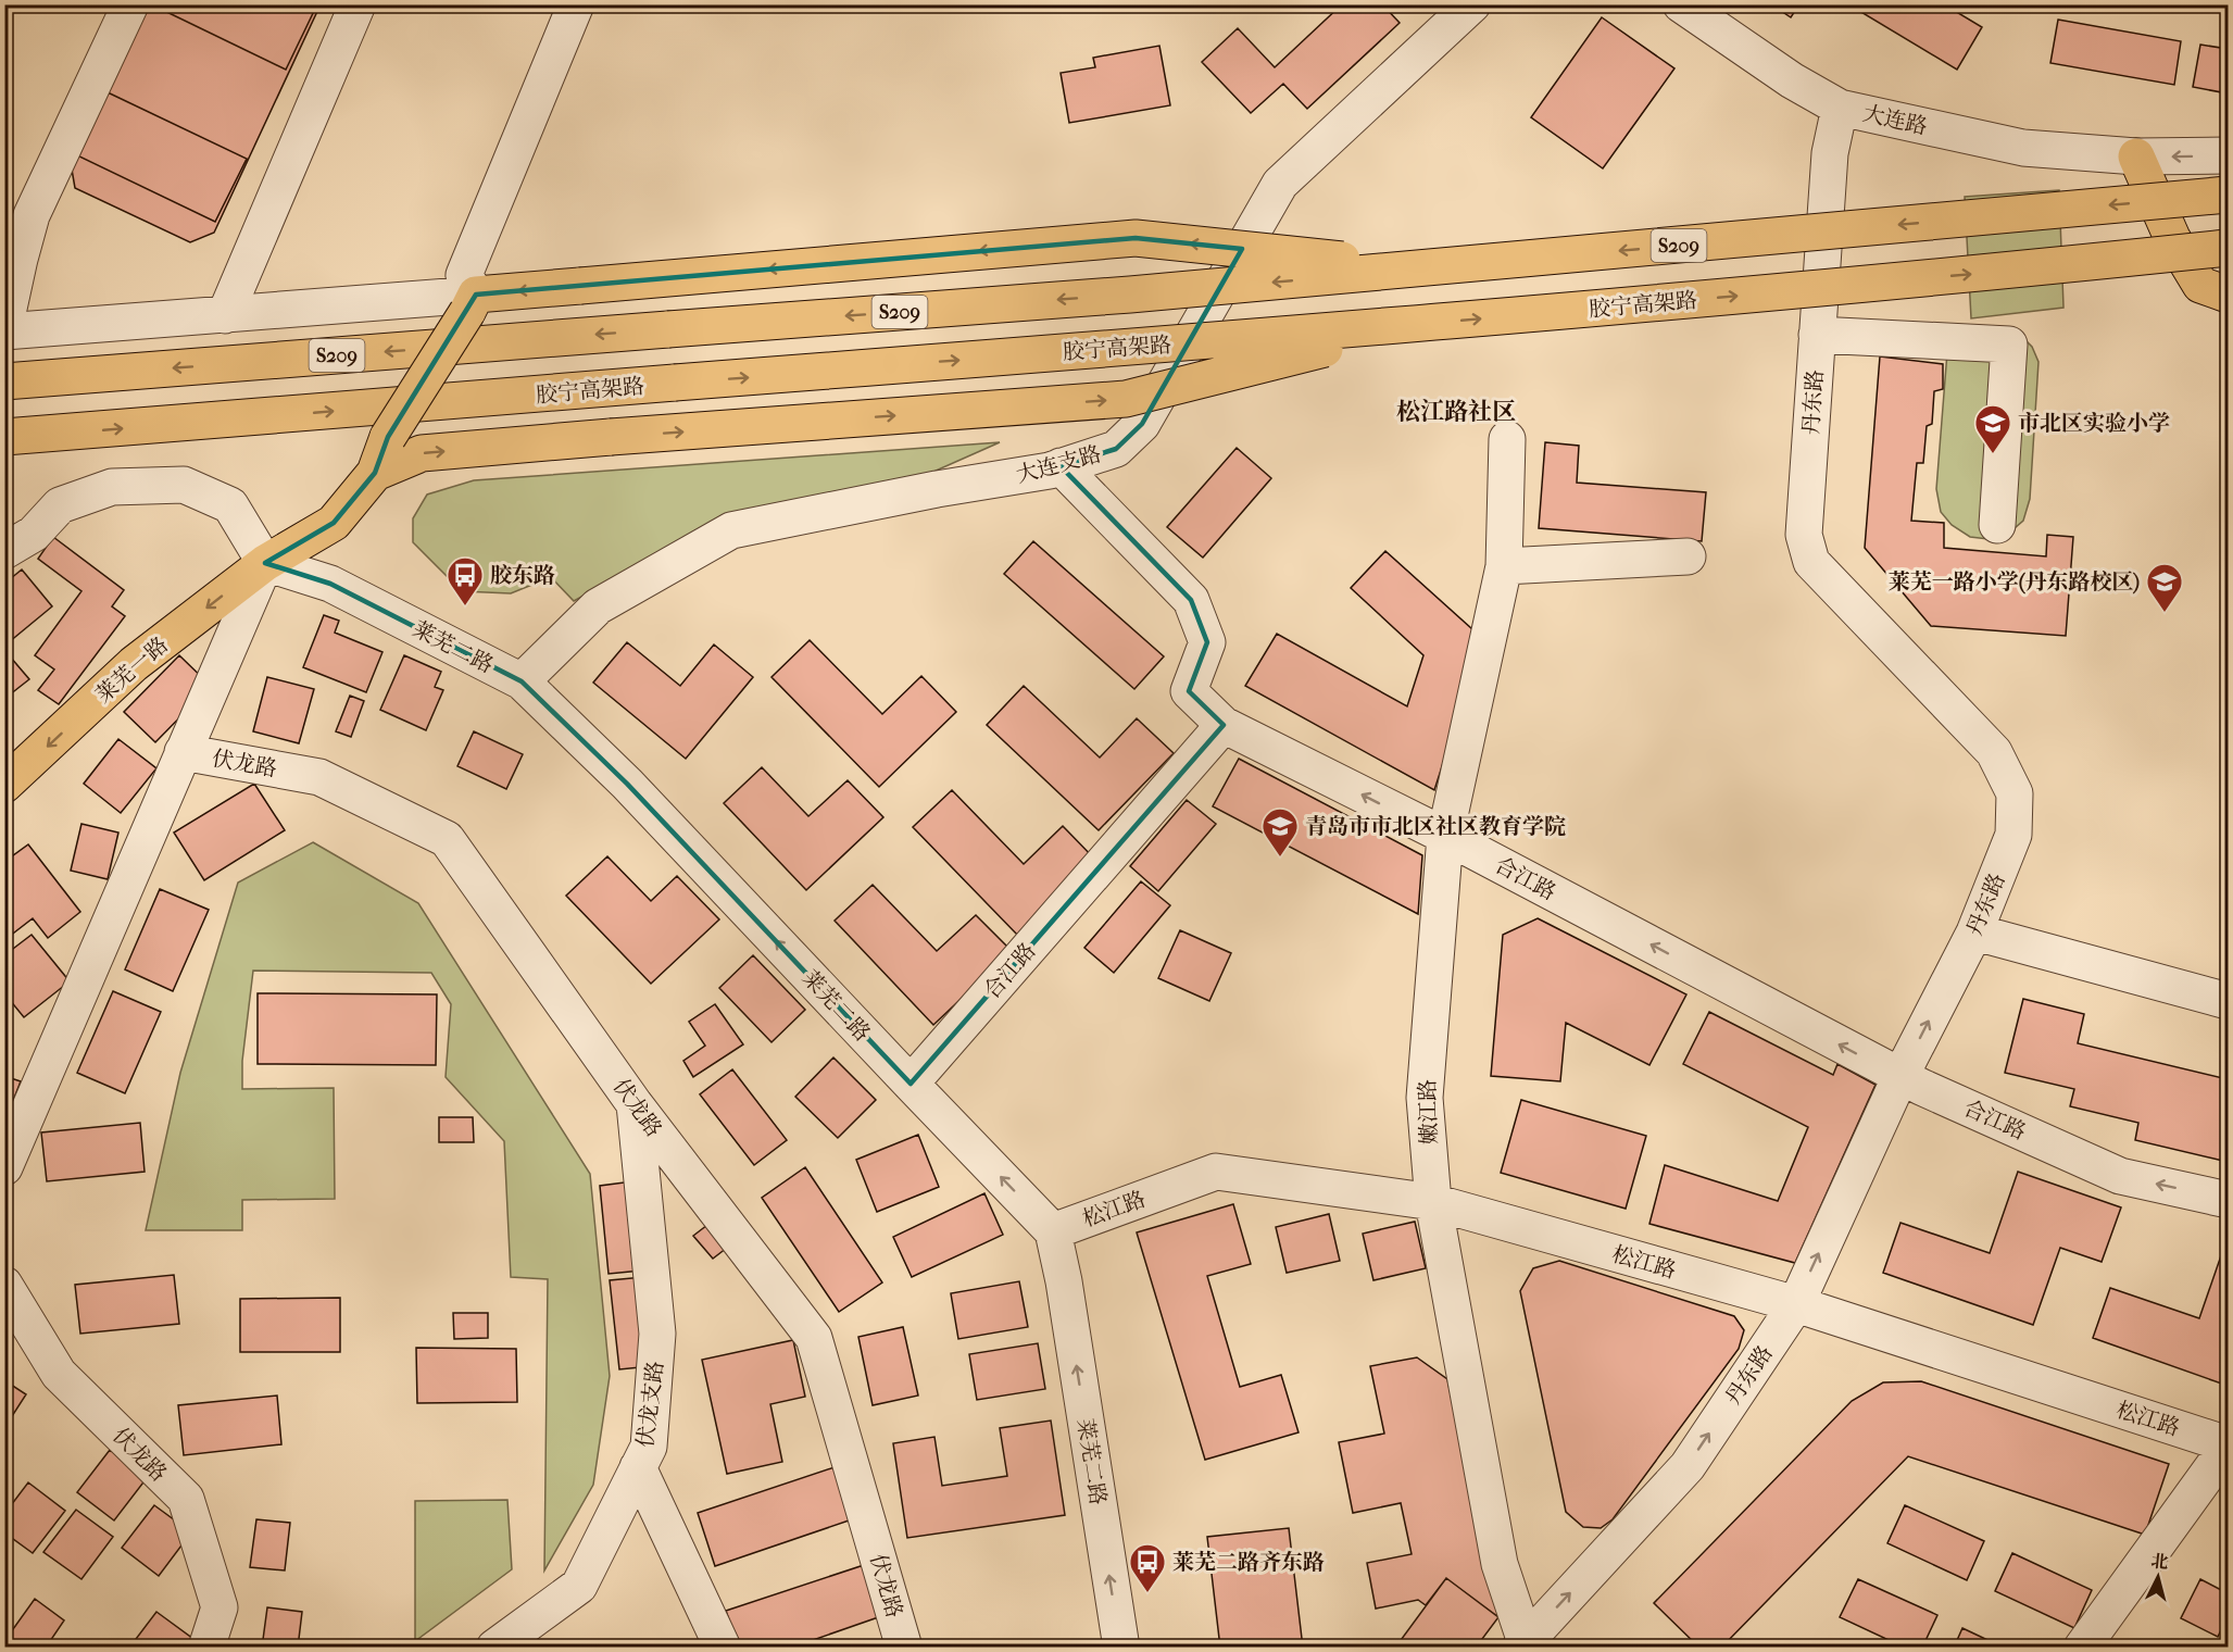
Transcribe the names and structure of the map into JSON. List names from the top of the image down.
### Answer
{
  "streets": {
    "main road": ["S209", "胶宁高架路", "莱芜一路"],
    "street": [
      "大连路",
      "丹东路",
      "大连支路",
      "莱芜二路",
      "伏龙路",
      "合江路",
      "嫩江路",
      "松江路",
      "伏龙支路"
    ]
  },
  "crossings": [
    ["大连路", "丹东路"],
    ["丹东路", "合江路"],
    ["丹东路", "嫩江路"],
    ["丹东路", "松江路"],
    ["大连支路", "莱芜二路"],
    ["莱芜二路", "莱芜一路"],
    ["莱芜二路", "伏龙路"],
    ["莱芜二路", "合江路"],
    ["莱芜二路", "松江路"],
    ["莱芜一路", "伏龙路"],
    ["伏龙路", "伏龙支路"],
    ["合江路", "嫩江路"],
    ["嫩江路", "松江路"]
  ],
  "one_way": [
    "丹东路",
    "莱芜二路",
    "莱芜一路",
    "合江路"
  ],
  "districts": ["松江路社区"],
  "places": {
    "school or university": ["市北区实验小学", "莱芜一路小学(丹东路校区)", "青岛市市北区社区教育学院"],
    "bus stop": ["胶东路", "莱芜二路齐东路"]
  },
  "north": "top"
}
